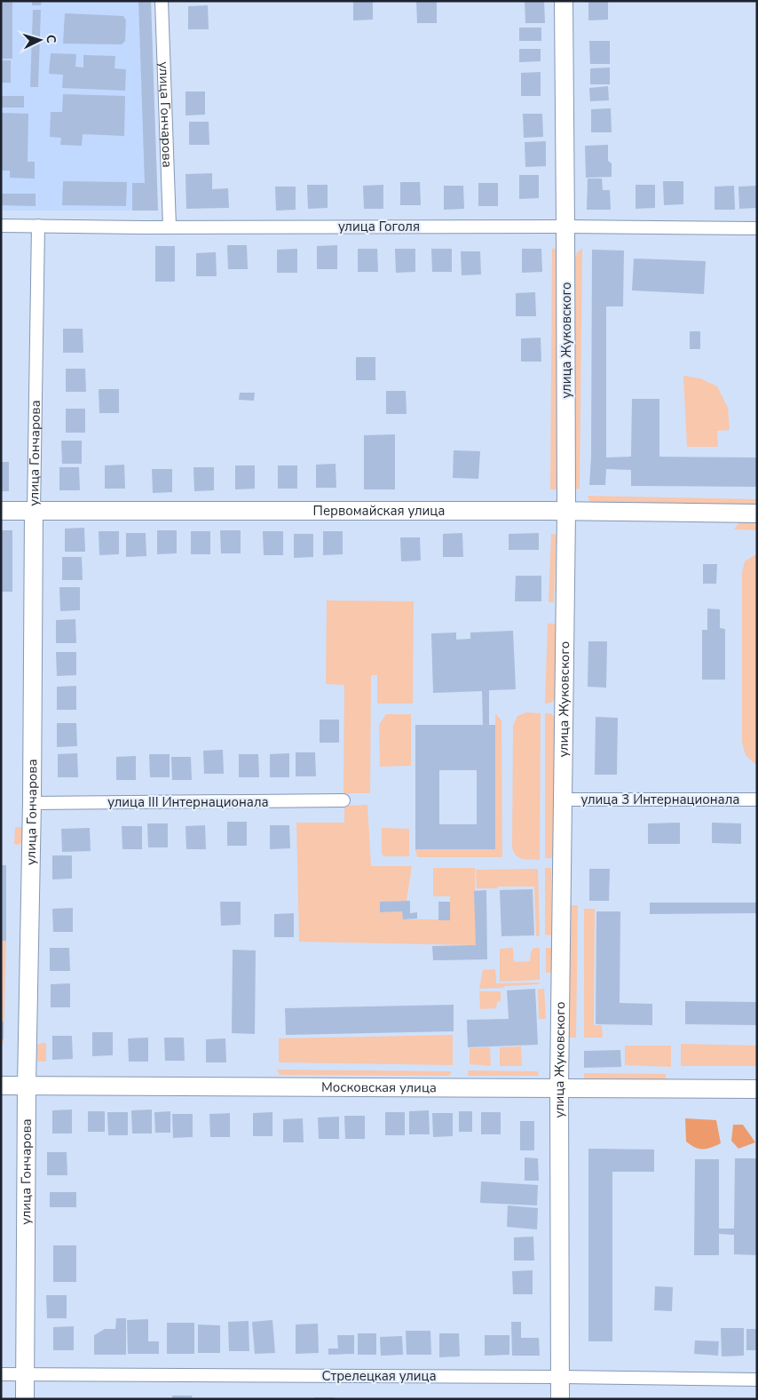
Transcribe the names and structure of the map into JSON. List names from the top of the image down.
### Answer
{
  "streets": {
    "street": [
      "улица Гончарова",
      "улица Гоголя",
      "улица Жуковского",
      "Первомайская улица",
      "улица 3 Интернационала",
      "улица III Интернационала",
      "Московская улица",
      "Стрелецкая улица"
    ]
  },
  "crossings": [
    ["улица Гончарова", "улица Гоголя"],
    ["улица Гончарова", "Первомайская улица"],
    ["улица Гончарова", "улица III Интернационала"],
    ["улица Гончарова", "Московская улица"],
    ["улица Гончарова", "Стрелецкая улица"],
    ["улица Гоголя", "улица Жуковского"],
    ["улица Жуковского", "Первомайская улица"],
    ["улица Жуковского", "улица 3 Интернационала"],
    ["улица Жуковского", "Московская улица"],
    ["улица Жуковского", "Стрелецкая улица"]
  ],
  "north": "right"
}
